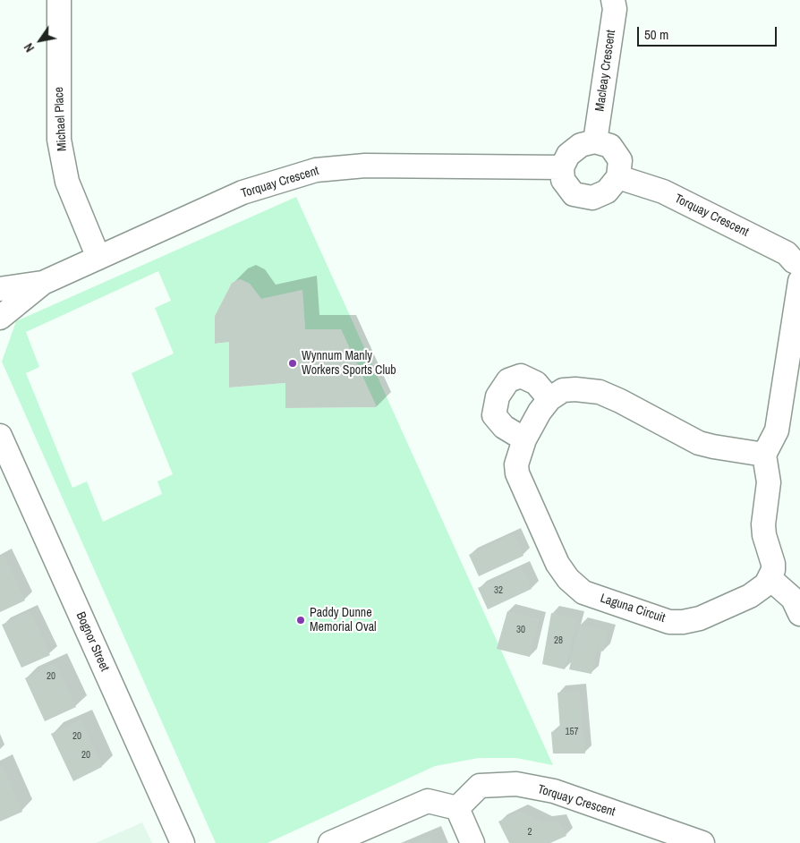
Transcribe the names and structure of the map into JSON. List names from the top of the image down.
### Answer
{
  "streets": {
    "street": [
      "Macleay Crescent",
      "Michael Place",
      "Torquay Crescent",
      "Laguna Circuit",
      "Bognor Street"
    ]
  },
  "crossings": [
    ["Macleay Crescent", "Torquay Crescent"],
    ["Michael Place", "Torquay Crescent"]
  ],
  "places": ["Wynnum Manly Workers Sports Club", "Paddy Dunne Memorial Oval"],
  "house_numbers": [
    "32",
    "30",
    "28",
    "20",
    "157",
    "20",
    "20",
    "2"
  ],
  "scale_bar": "50 m",
  "north": "bottom left"
}
